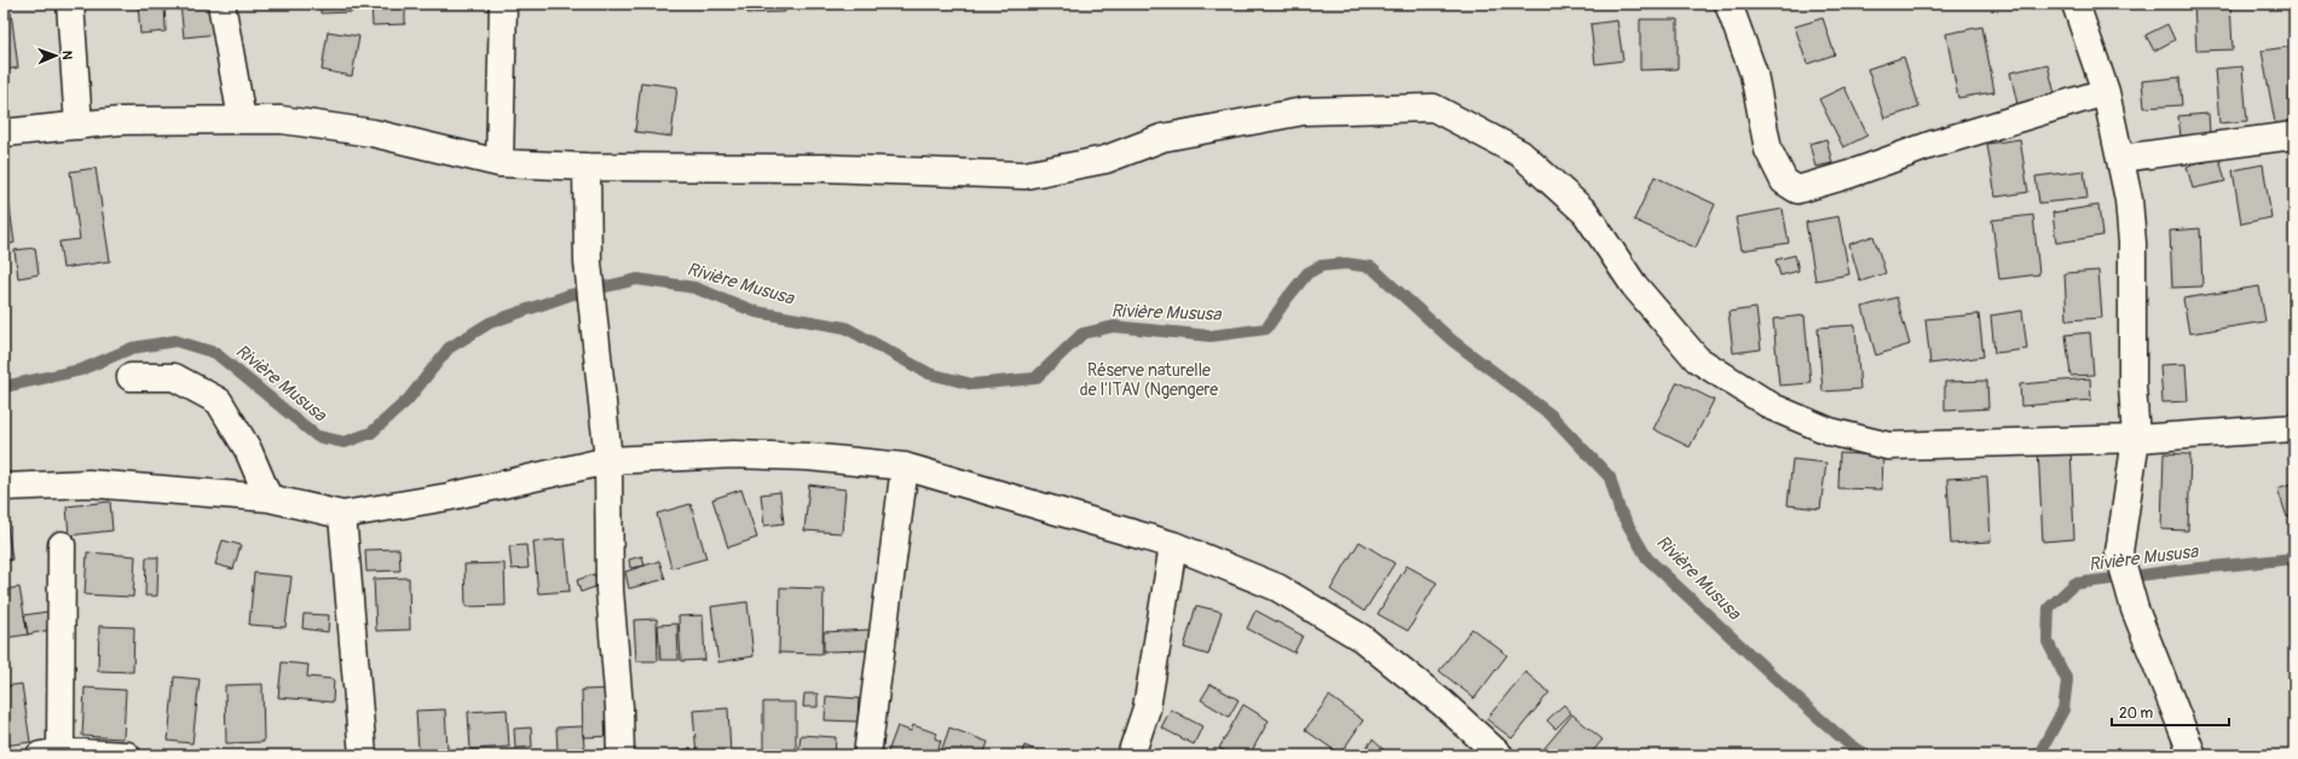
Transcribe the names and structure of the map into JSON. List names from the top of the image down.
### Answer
{
  "water": ["Rivière Mususa"],
  "parks": ["Réserve naturelle de l'ITAV (Ngengere"],
  "scale_bar": "20 m",
  "north": "right"
}
